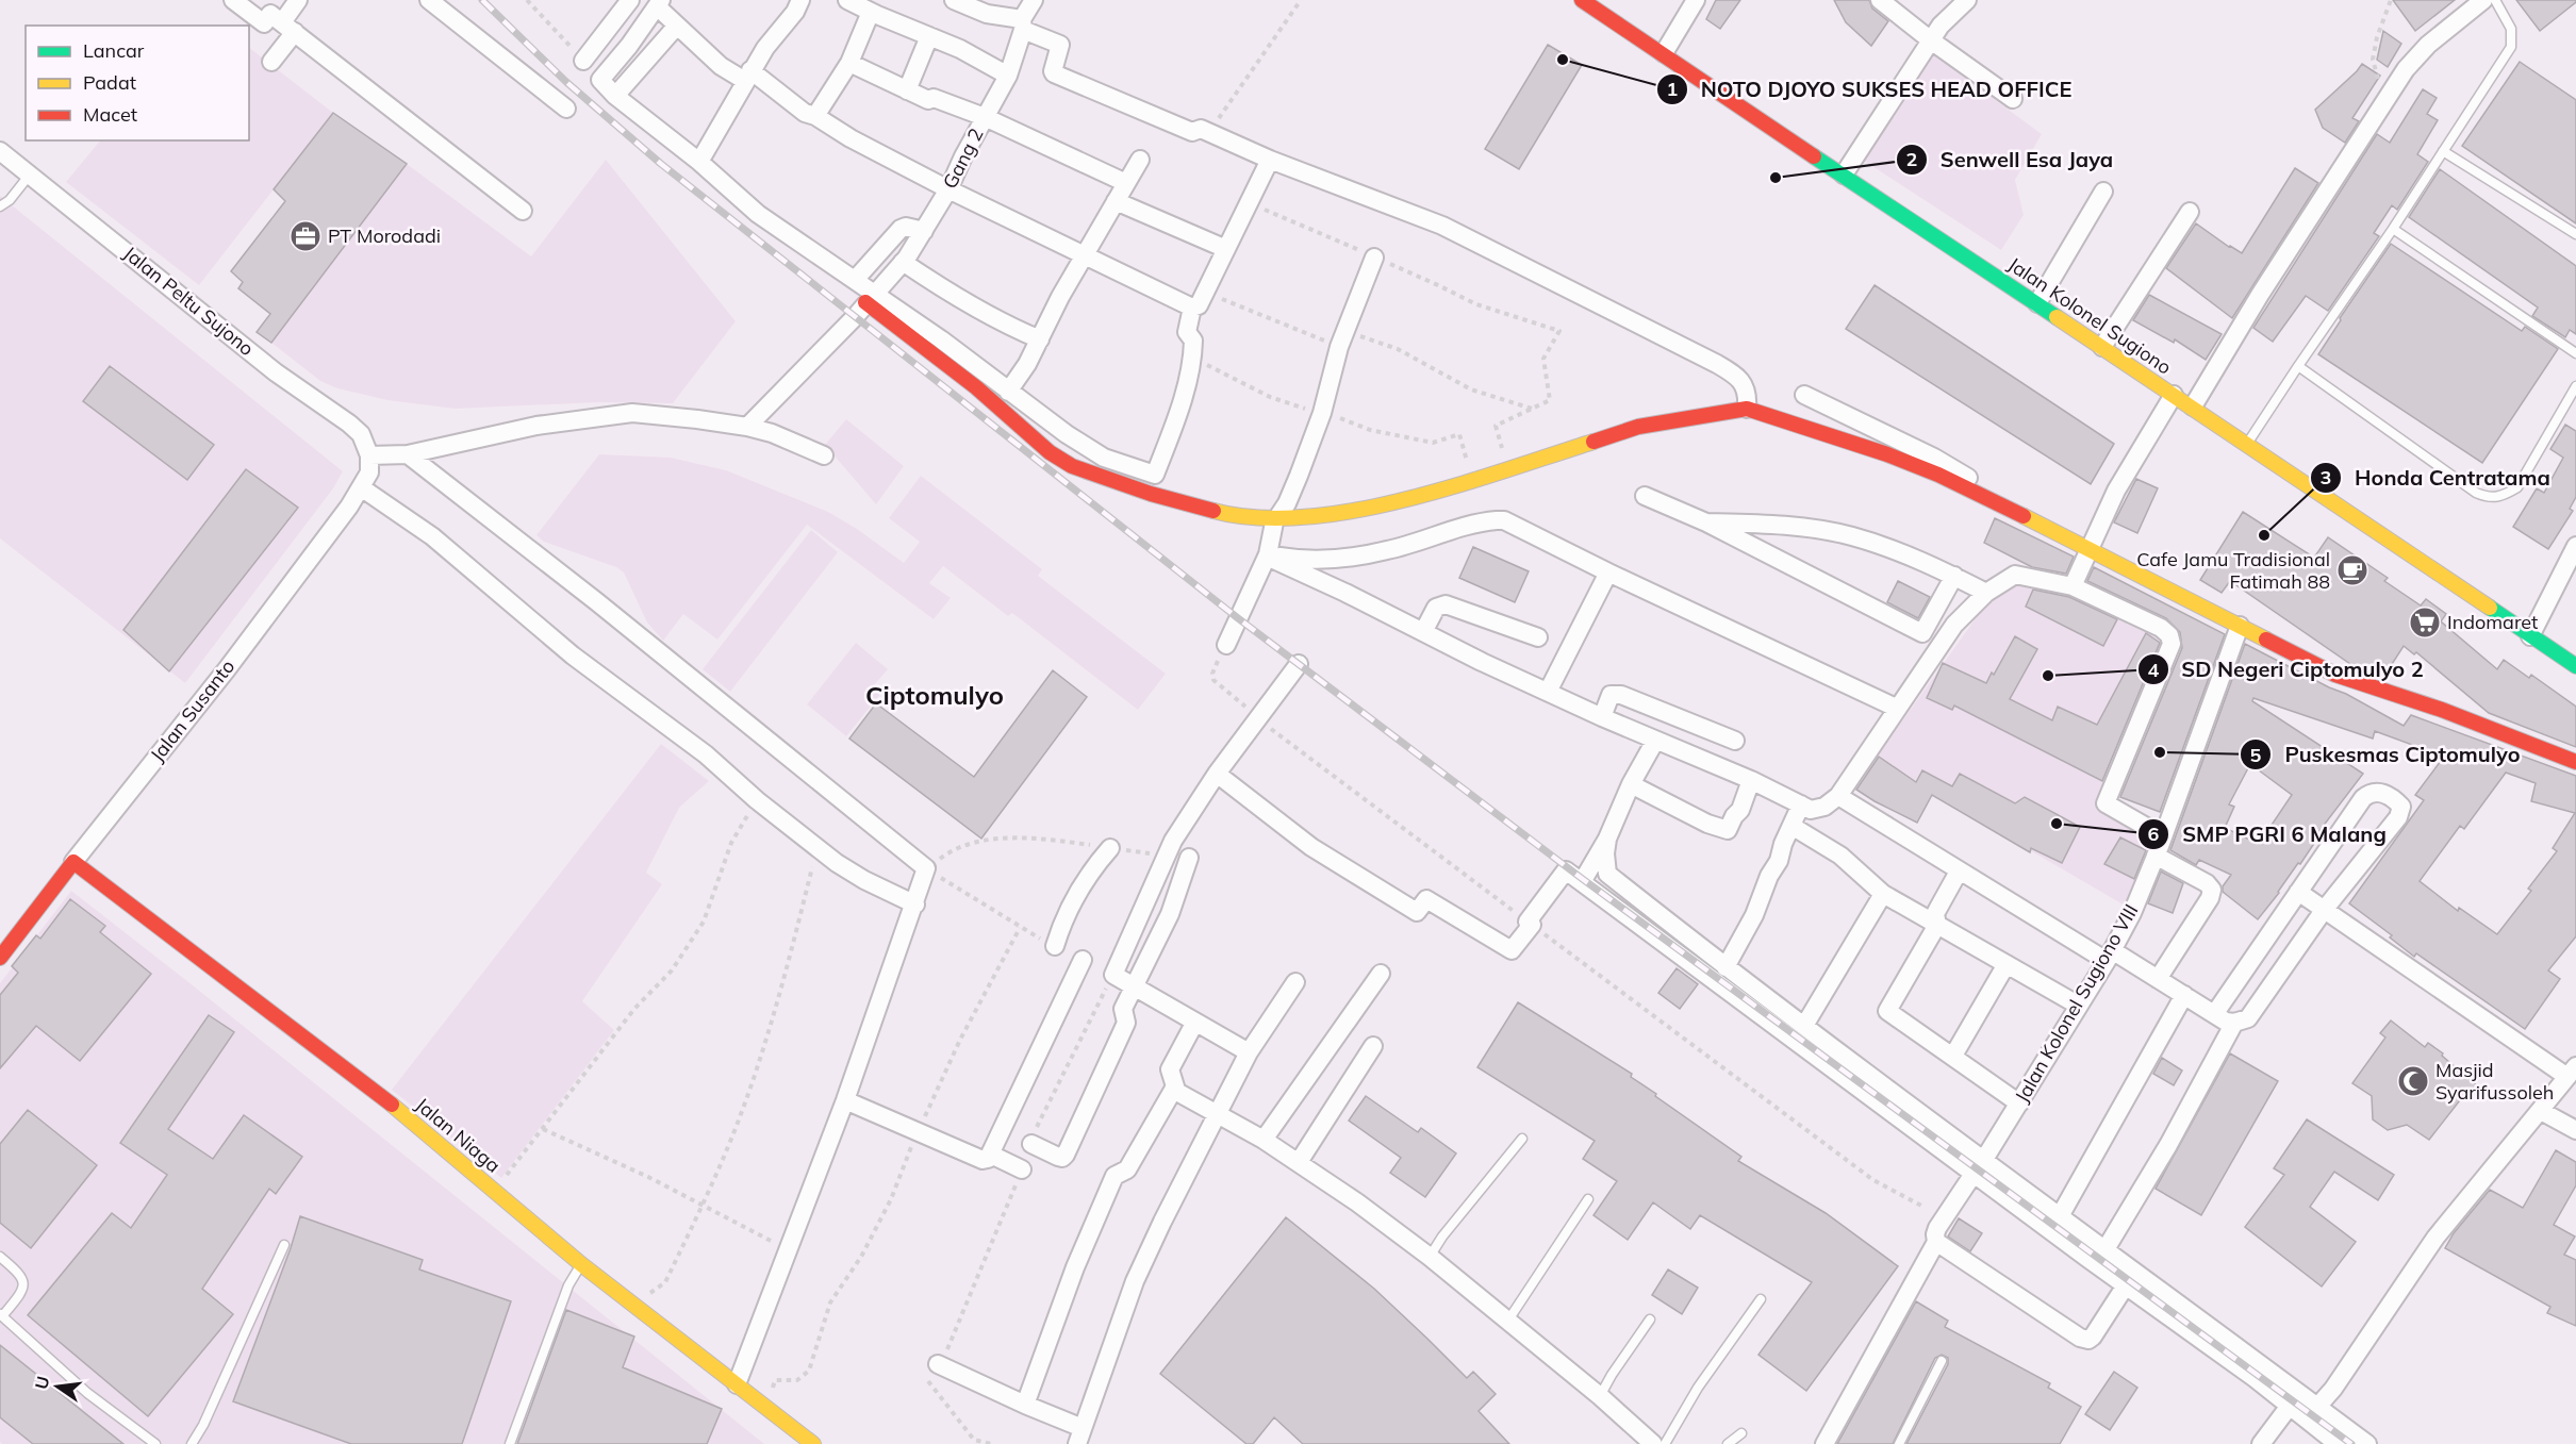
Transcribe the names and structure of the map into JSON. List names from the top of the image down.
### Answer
{
  "streets": {
    "main road": ["Jalan Kolonel Sugiono", "Jalan Susanto", "Jalan Niaga"],
    "street": ["Gang 2", "Jalan Peltu Sujono", "Jalan Kolonel Sugiono VIII"]
  },
  "crossings": [
    ["Jalan Peltu Sujono", "Jalan Susanto"],
    ["Jalan Susanto", "Jalan Niaga"]
  ],
  "districts": ["Ciptomulyo"],
  "places": {
    "other": [
      "NOTO DJOYO SUKSES HEAD OFFICE",
      "Senwell Esa Jaya",
      "Honda Centratama",
      "SD Negeri Ciptomulyo 2",
      "Puskesmas Ciptomulyo",
      "SMP PGRI 6 Malang"
    ],
    "office": ["PT Morodadi"],
    "cafe": ["Cafe Jamu Tradisional Fatimah 88"],
    "supermarket": ["Indomaret"],
    "mosque": ["Masjid Syarifussoleh"]
  },
  "legend": ["Lancar", "Padat", "Macet"],
  "north": "left"
}
